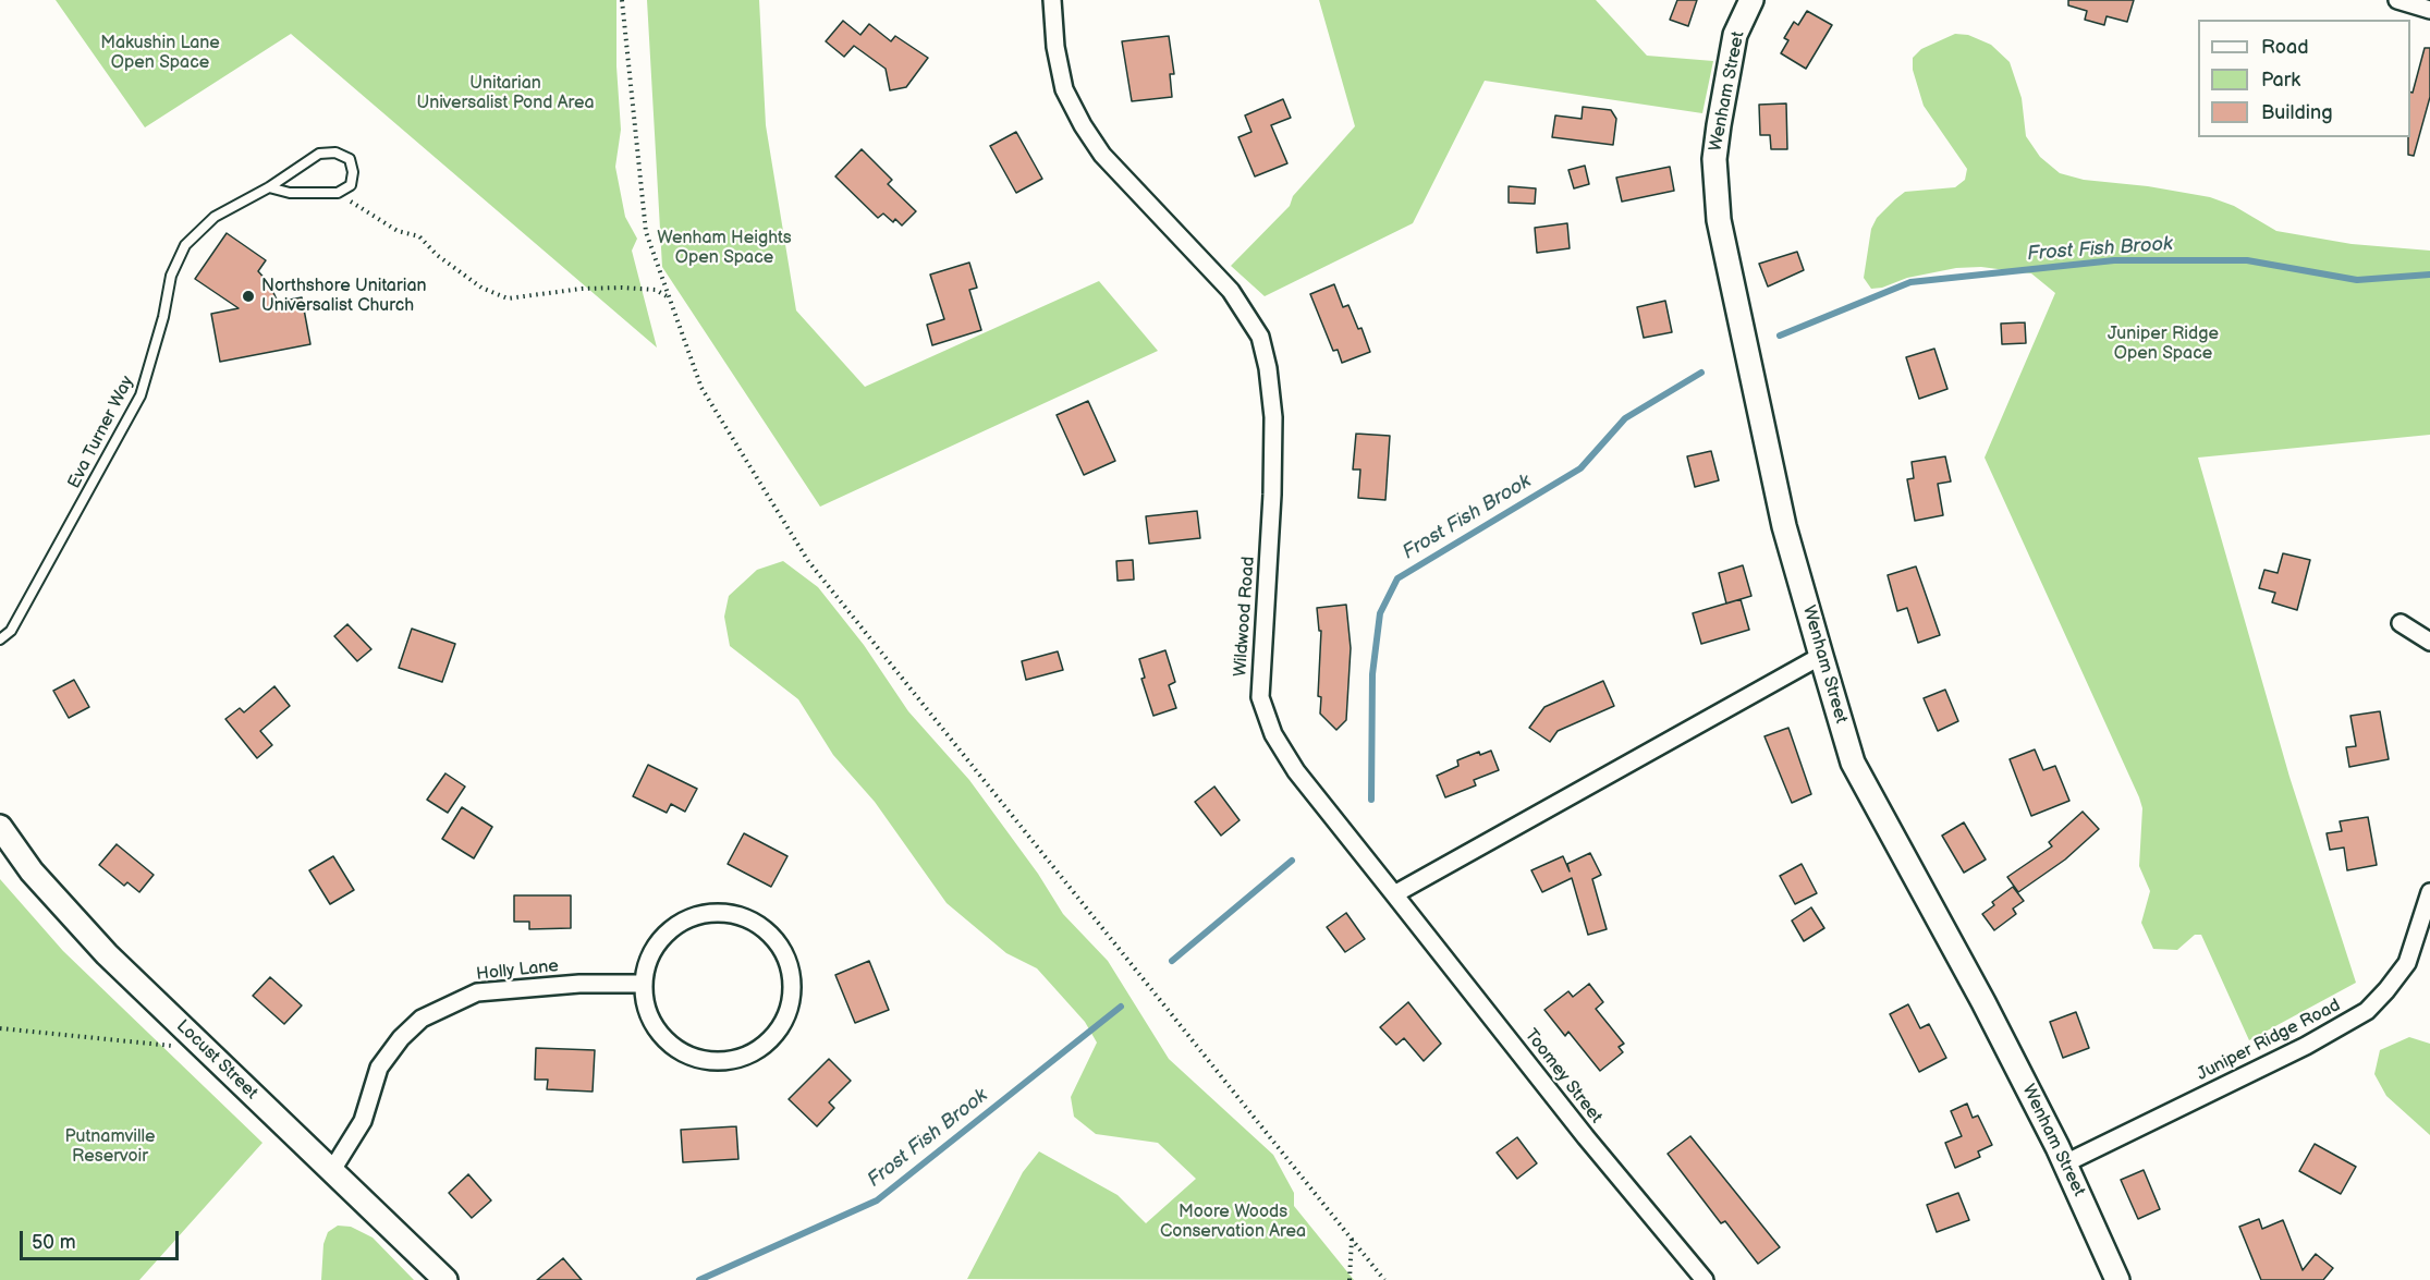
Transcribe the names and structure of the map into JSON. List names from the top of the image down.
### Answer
{
  "streets": {
    "main road": ["Wenham Street", "Locust Street"],
    "street": [
      "Wildwood Road",
      "Holly Lane",
      "Juniper Ridge Road",
      "Toomey Street"
    ],
    "lane": ["Eva Turner Way"]
  },
  "crossings": [
    ["Wenham Street", "Juniper Ridge Road"],
    ["Wildwood Road", "Toomey Street"],
    ["Holly Lane", "Locust Street"]
  ],
  "water": ["Frost Fish Brook"],
  "parks": [
    "Makushin Lane Open Space",
    "Unitarian Universalist Pond Area",
    "Wenham Heights Open Space",
    "Juniper Ridge Open Space",
    "Putnamville Reservoir",
    "Moore Woods Conservation Area"
  ],
  "places": ["Northshore Unitarian Universalist Church"],
  "legend": ["Road", "Park", "Building"],
  "scale_bar": "50 m"
}
